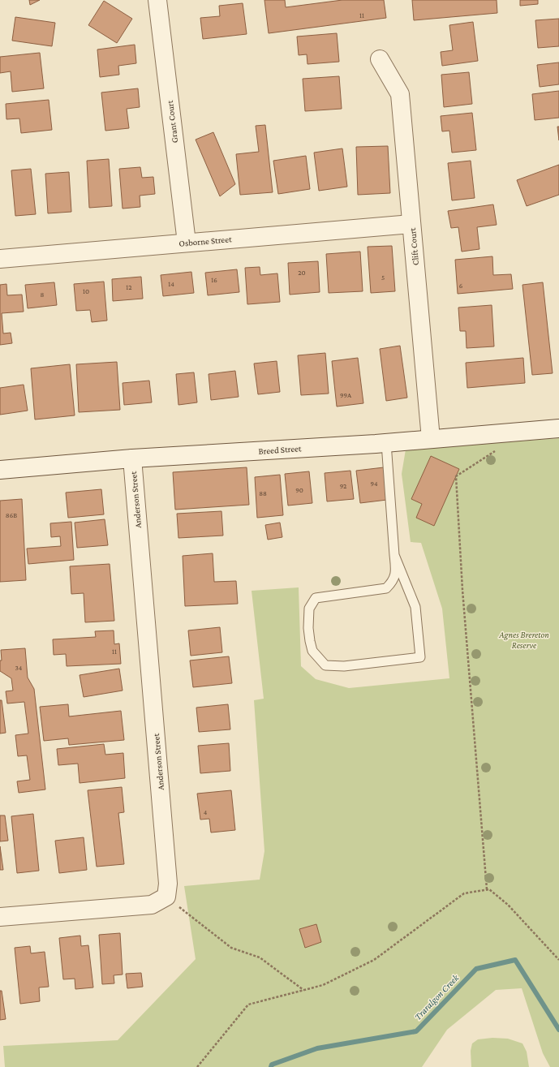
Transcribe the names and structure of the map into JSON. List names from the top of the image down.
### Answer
{
  "streets": {
    "street": [
      "Grant Court",
      "Osborne Street",
      "Clift Court",
      "Breed Street",
      "Anderson Street"
    ]
  },
  "crossings": [
    ["Grant Court", "Osborne Street"],
    ["Osborne Street", "Clift Court"],
    ["Clift Court", "Breed Street"],
    ["Breed Street", "Anderson Street"]
  ],
  "water": ["Traralgon Creek"],
  "parks": ["Agnes Brereton Reserve"],
  "house_numbers": [
    "11",
    "20",
    "5",
    "16",
    "14",
    "6",
    "12",
    "10",
    "8",
    "99A",
    "94",
    "92",
    "90",
    "88",
    "86B",
    "11",
    "34",
    "4"
  ]
}
